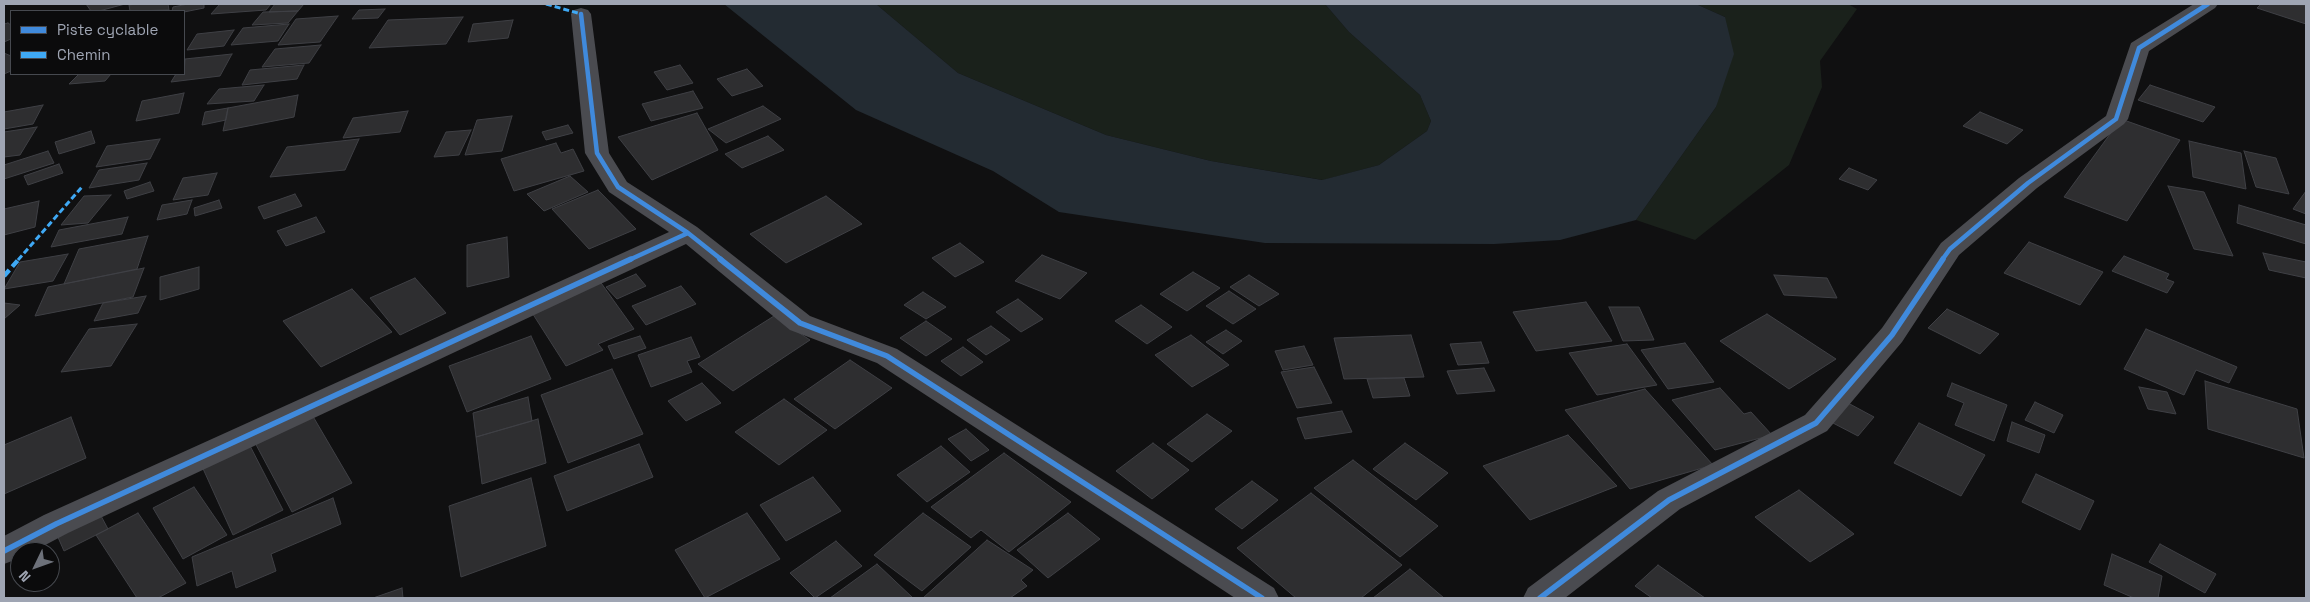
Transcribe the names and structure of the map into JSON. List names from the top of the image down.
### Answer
{
  "legend": ["Piste cyclable", "Chemin"],
  "north": "bottom left"
}
